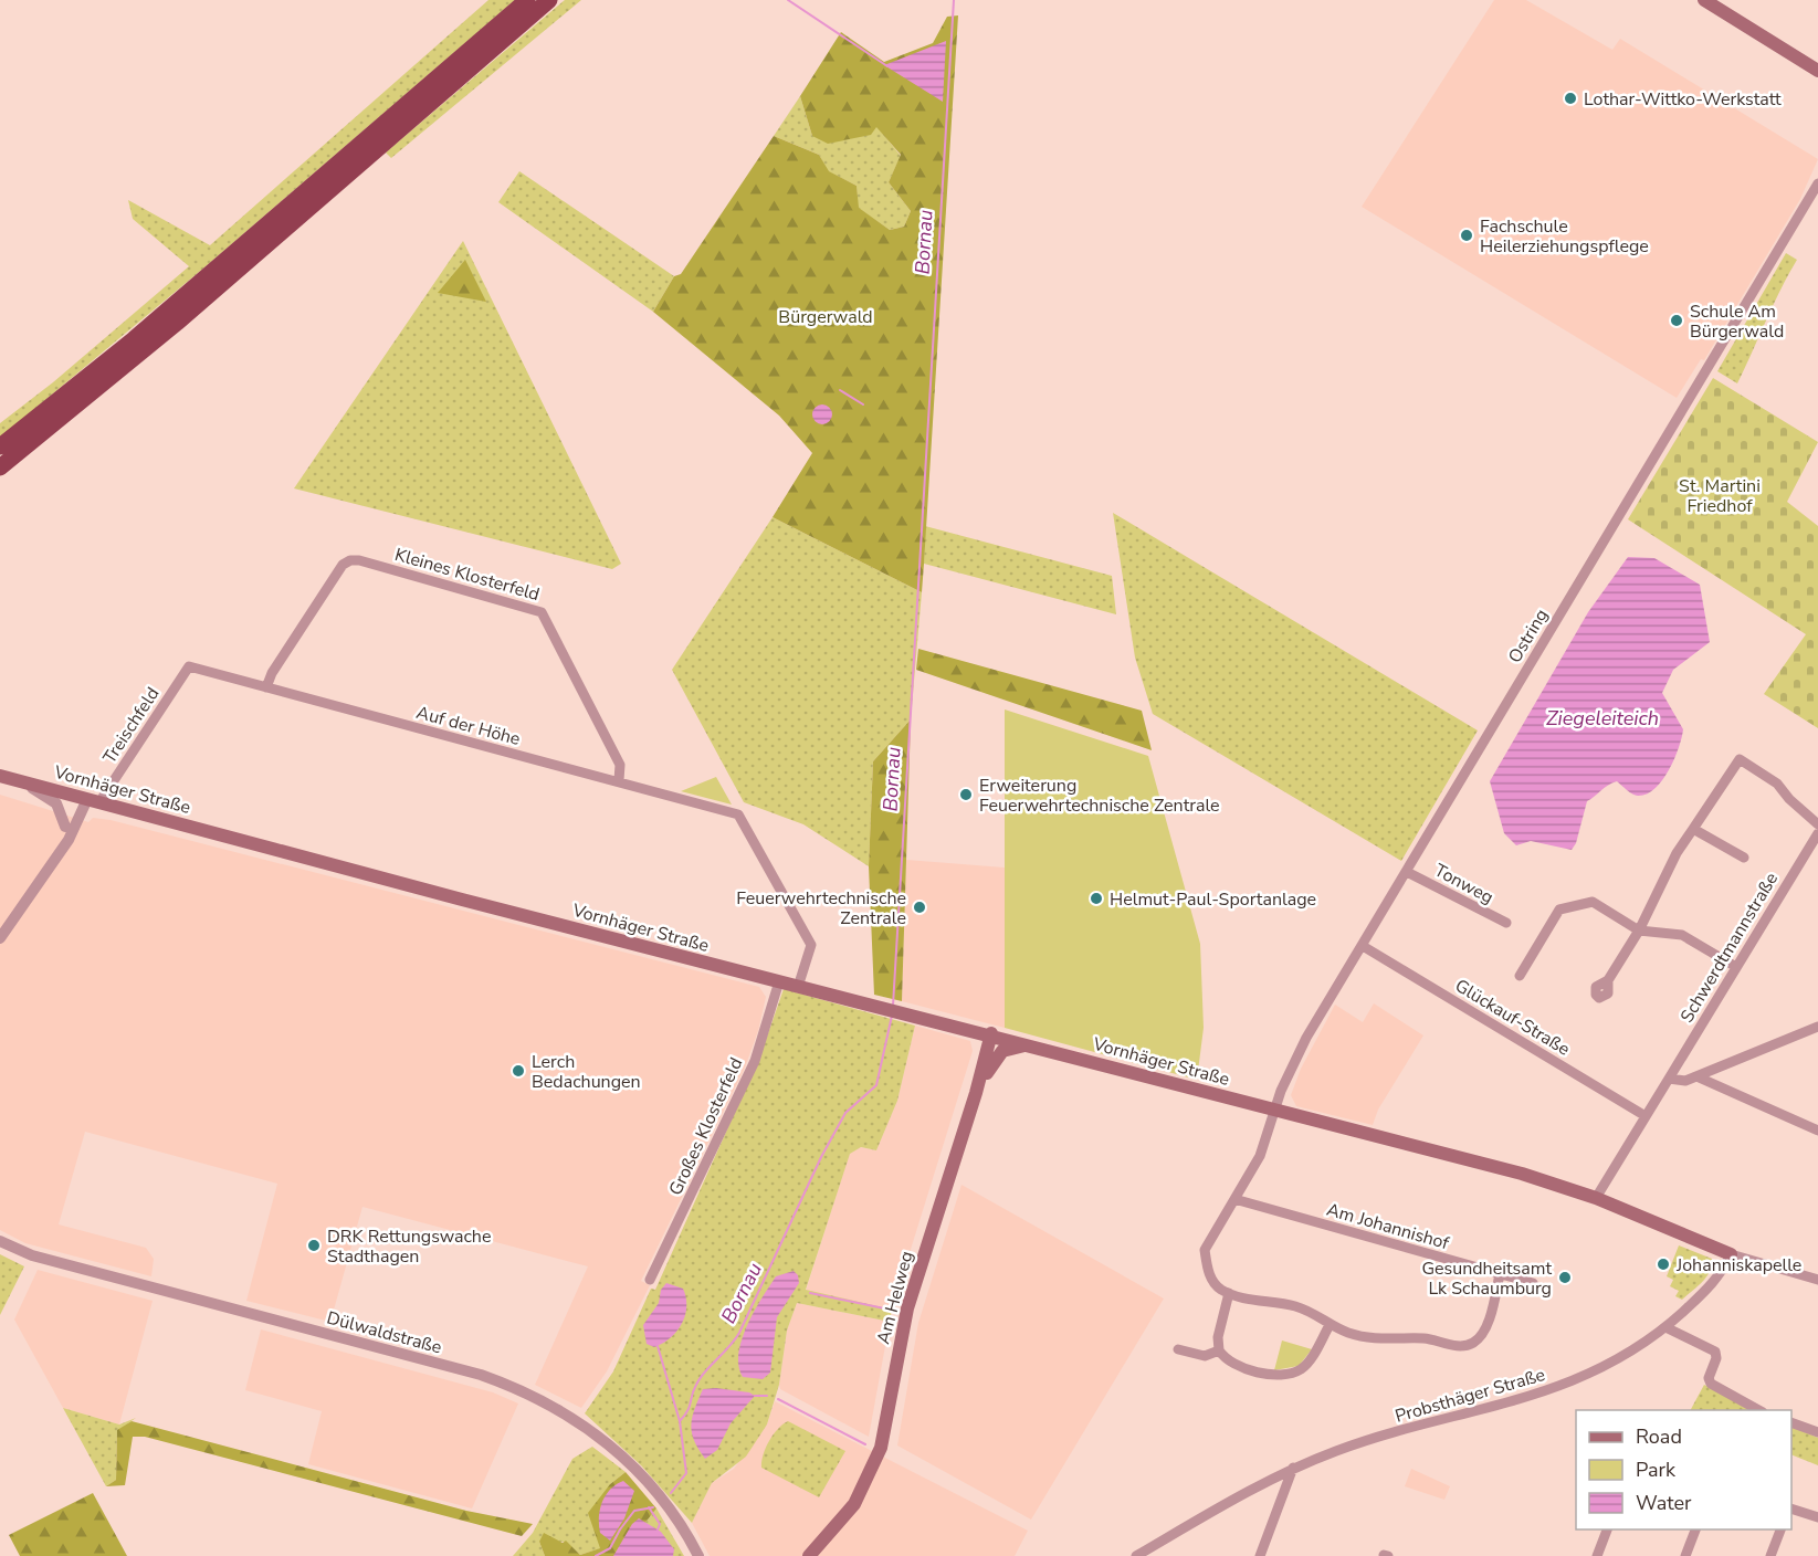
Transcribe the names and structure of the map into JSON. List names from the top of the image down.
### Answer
{
  "streets": {
    "main road": ["Vornhäger Straße", "Am Helweg"],
    "street": [
      "Kleines Klosterfeld",
      "Ostring",
      "Treischfeld",
      "Auf der Höhe",
      "Tonweg",
      "Schwerdtmannstraße",
      "Glückauf-Straße",
      "Großes Klosterfeld",
      "Am Johannishof",
      "Dülwaldstraße",
      "Probsthäger Straße"
    ]
  },
  "crossings": [
    ["Kleines Klosterfeld", "Auf der Höhe"],
    ["Ostring", "Vornhäger Straße"],
    ["Ostring", "Tonweg"],
    ["Ostring", "Glückauf-Straße"],
    ["Treischfeld", "Auf der Höhe"],
    ["Treischfeld", "Vornhäger Straße"],
    ["Auf der Höhe", "Vornhäger Straße"],
    ["Vornhäger Straße", "Schwerdtmannstraße"],
    ["Vornhäger Straße", "Großes Klosterfeld"],
    ["Vornhäger Straße", "Am Helweg"],
    ["Vornhäger Straße", "Probsthäger Straße"],
    ["Schwerdtmannstraße", "Glückauf-Straße"]
  ],
  "water": ["Bornau", "Ziegeleiteich"],
  "parks": ["Bürgerwald", "St. Martini Friedhof"],
  "places": [
    "Lothar-Wittko-Werkstatt",
    "Fachschule Heilerziehungspflege",
    "Schule Am Bürgerwald",
    "Erweiterung Feuerwehrtechnische Zentrale",
    "Helmut-Paul-Sportanlage",
    "Feuerwehrtechnische Zentrale",
    "Lerch Bedachungen",
    "DRK Rettungswache Stadthagen",
    "Johanniskapelle",
    "Gesundheitsamt Lk Schaumburg"
  ],
  "legend": ["Road", "Park", "Water"]
}
